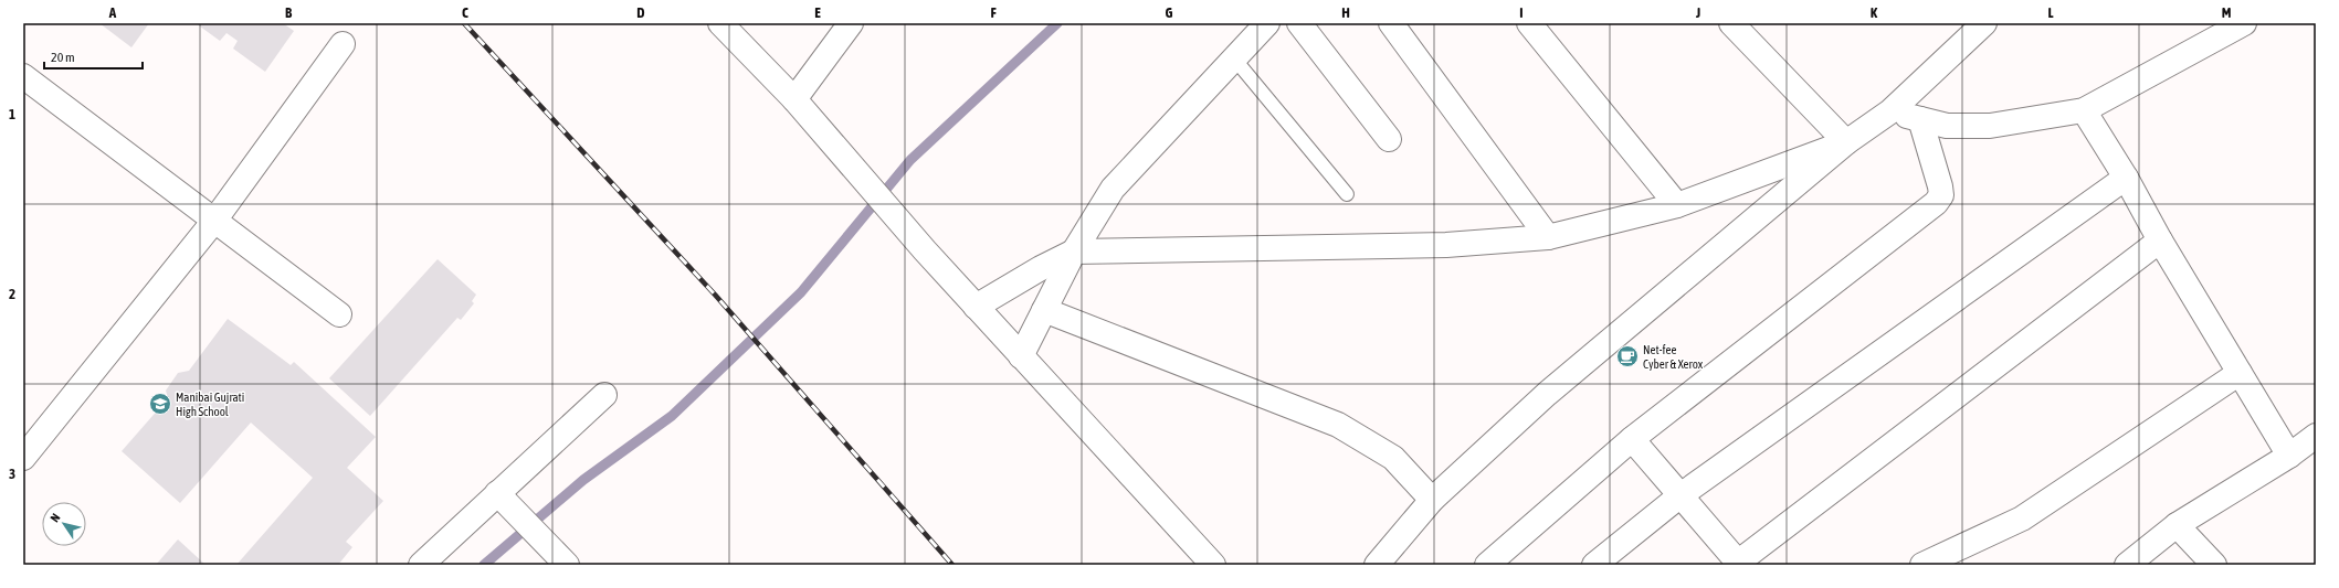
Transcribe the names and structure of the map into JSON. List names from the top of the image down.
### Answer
{
  "places": {
    "cafe": ["Net-fee Cyber & Xerox"],
    "school or university": ["Manibai Gujrati High School"]
  },
  "scale_bar": "20 m",
  "north": "top left",
  "grid": {
    "columns": [
      "A",
      "B",
      "C",
      "D",
      "E",
      "F",
      "G",
      "H",
      "I",
      "J",
      "K",
      "L",
      "M"
    ],
    "rows": ["1", "2", "3"]
  }
}
